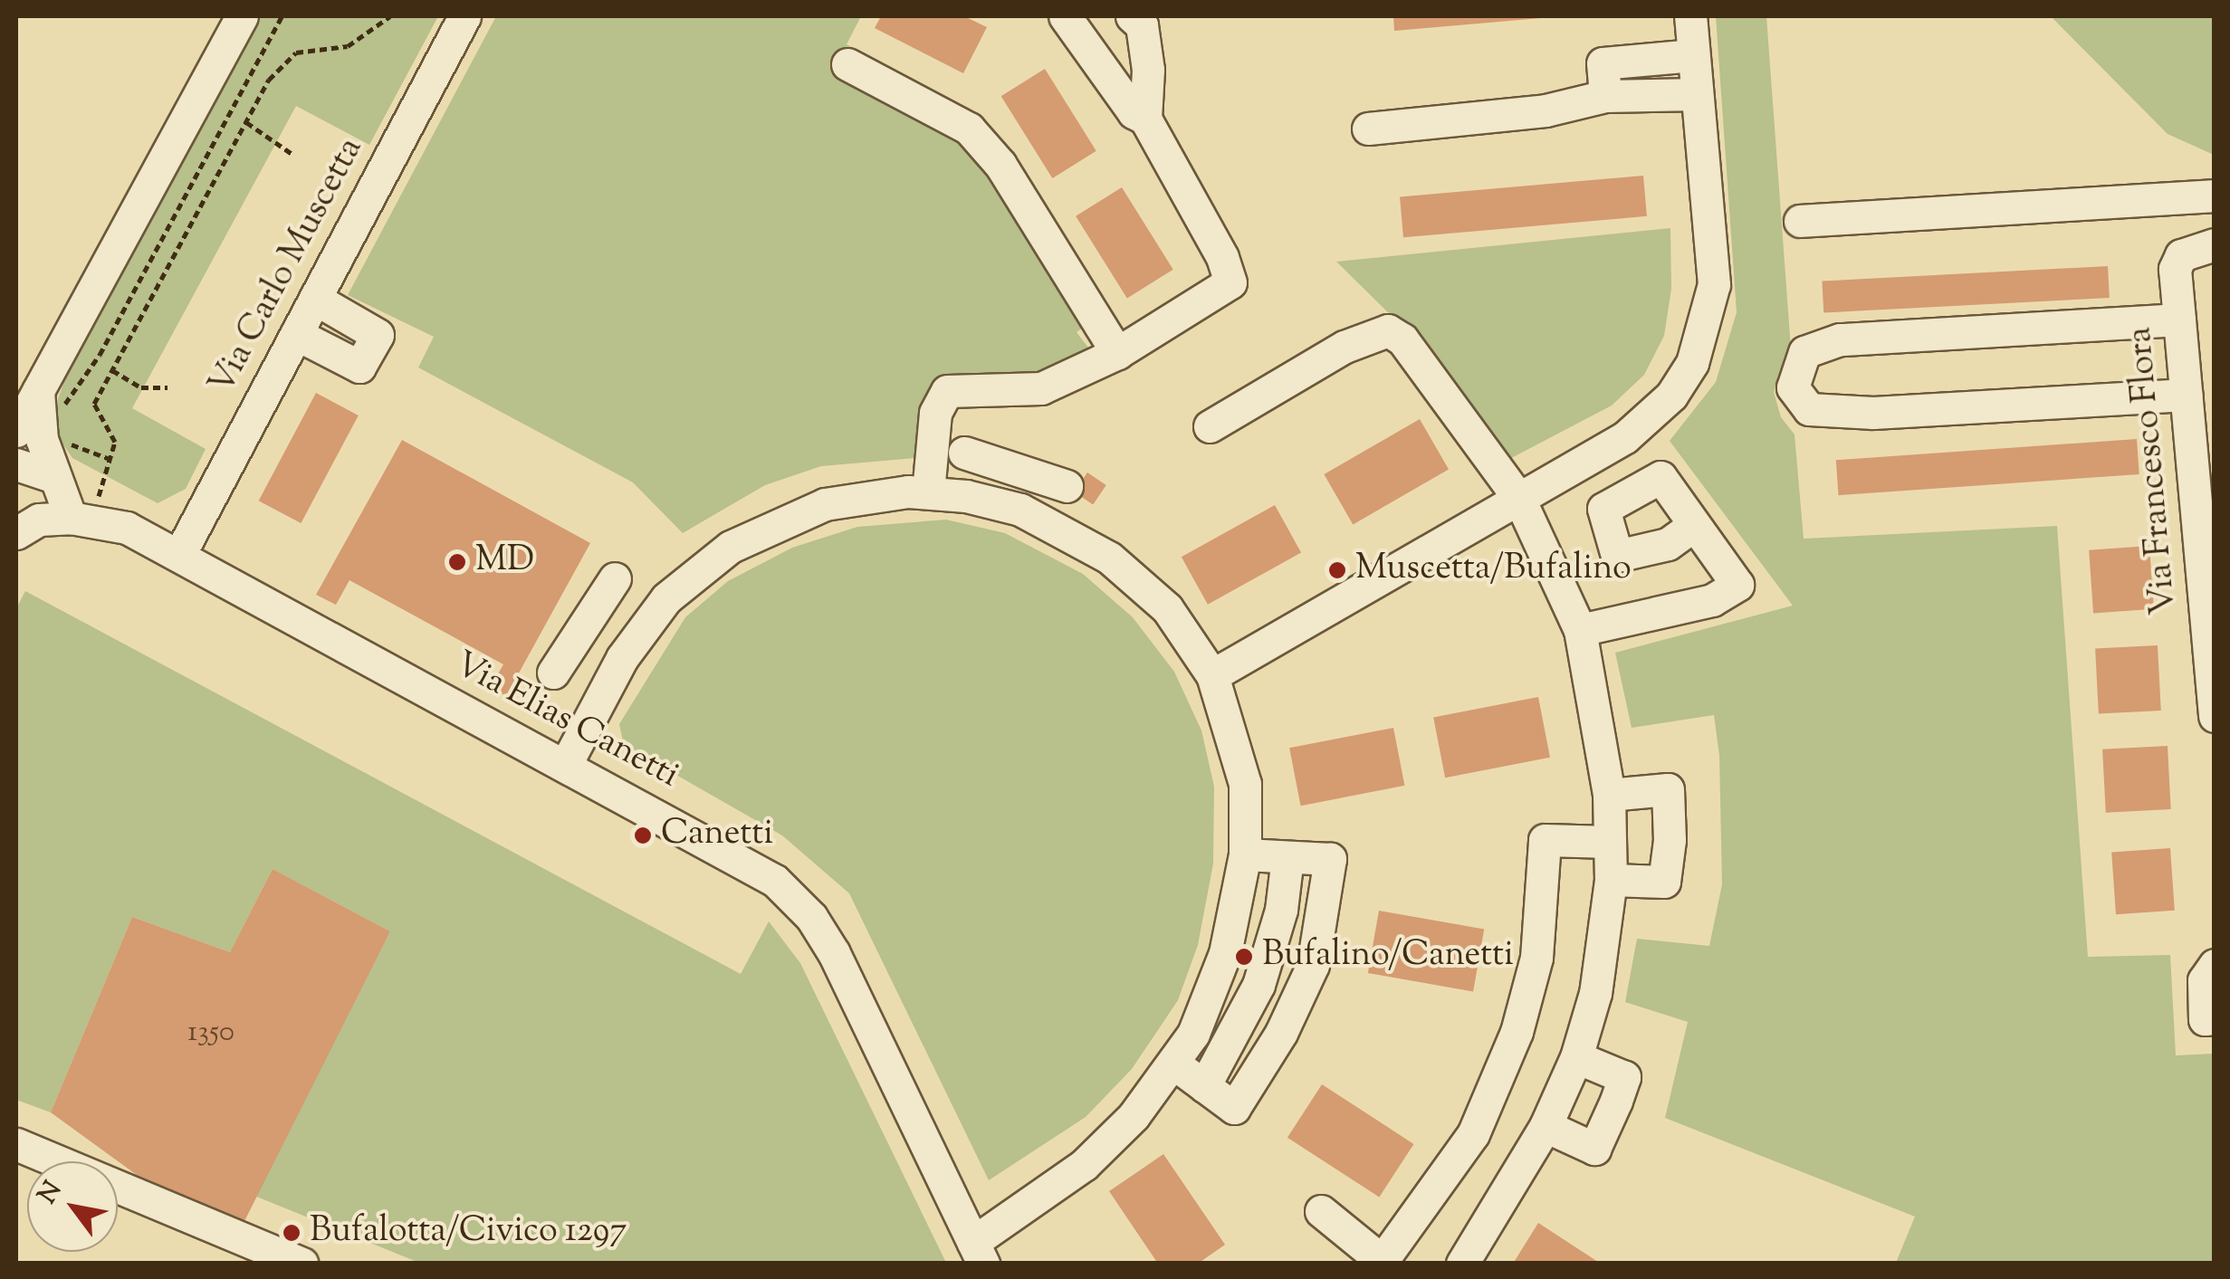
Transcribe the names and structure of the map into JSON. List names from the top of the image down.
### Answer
{
  "streets": {
    "street": ["Via Carlo Muscetta", "Via Francesco Flora", "Via Elias Canetti"]
  },
  "crossings": [
    ["Via Carlo Muscetta", "Via Elias Canetti"]
  ],
  "places": [
    "MD",
    "Muscetta/Bufalino",
    "Canetti",
    "Bufalino/Canetti",
    "Bufalotta/Civico 1297"
  ],
  "house_numbers": ["1350"],
  "north": "top left"
}
